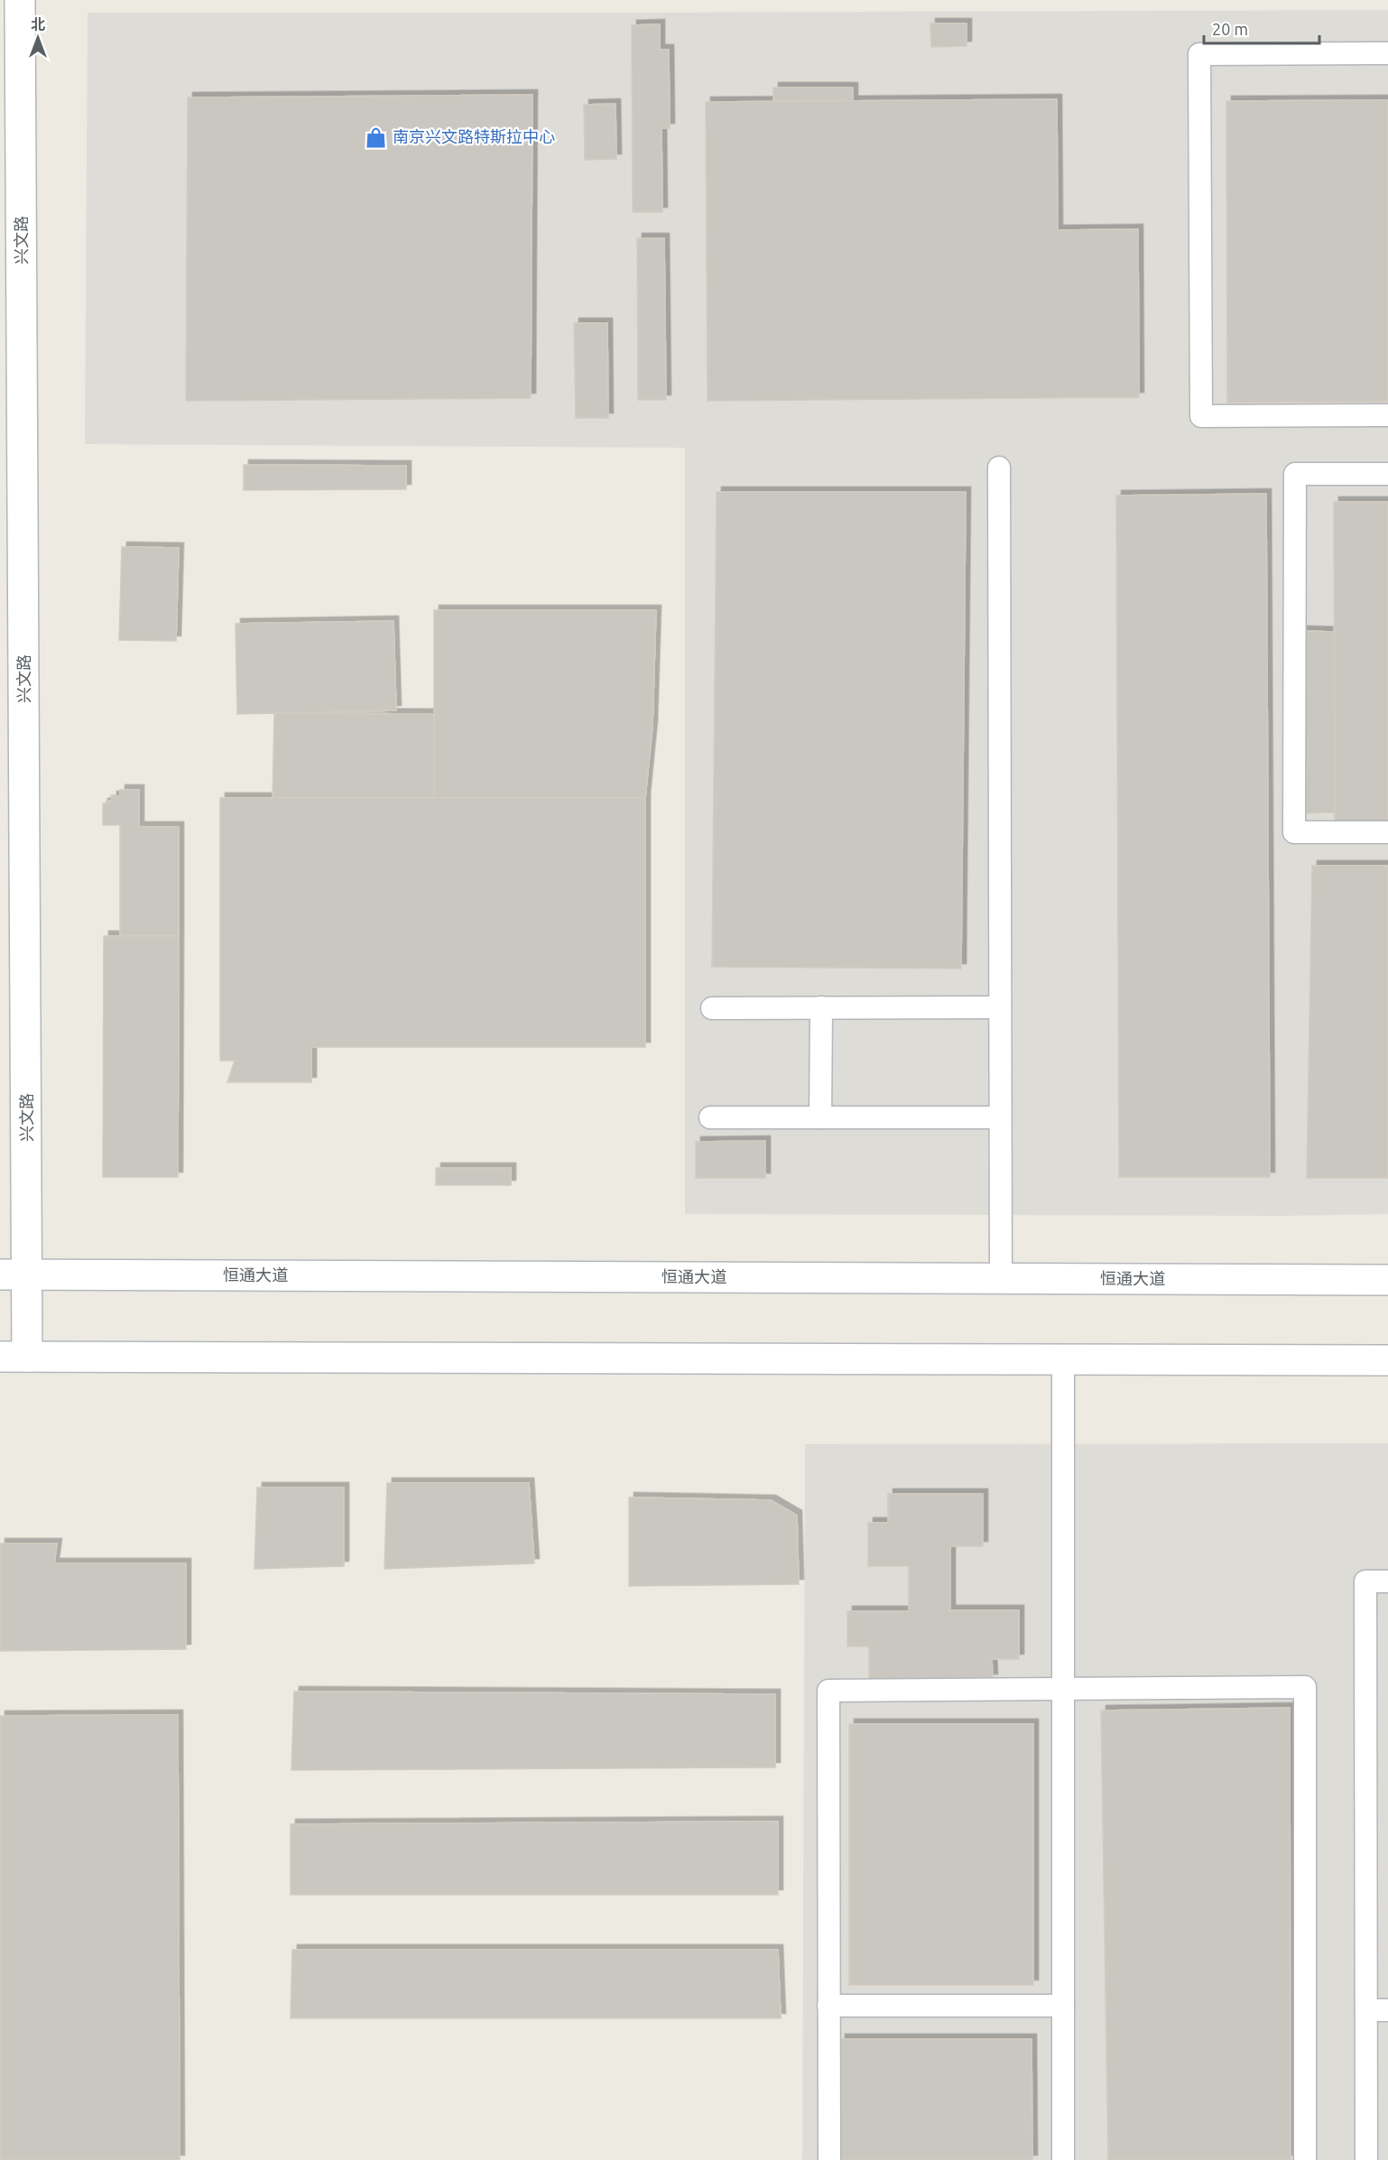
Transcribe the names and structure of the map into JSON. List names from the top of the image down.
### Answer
{
  "streets": {
    "main road": ["兴文路", "恒通大道"]
  },
  "crossings": [
    ["兴文路", "恒通大道"]
  ],
  "places": {
    "shop": ["南京兴文路特斯拉中心"]
  },
  "scale_bar": "20 m",
  "north": "top"
}
